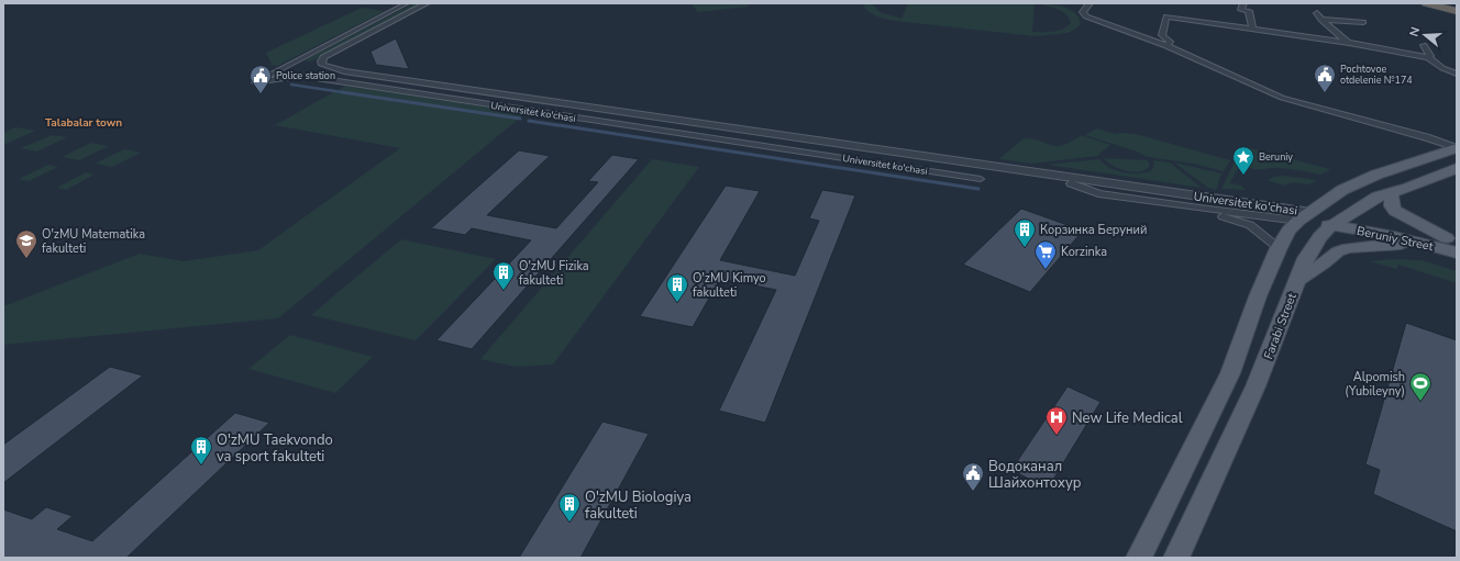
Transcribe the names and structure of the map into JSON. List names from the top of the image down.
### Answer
{
  "streets": {
    "main road": ["Beruniy Street", "Farabi Street"],
    "street": ["Universitet ko'chasi"]
  },
  "crossings": [
    ["Universitet ko'chasi", "Beruniy Street"],
    ["Beruniy Street", "Farabi Street"]
  ],
  "districts": ["Talabalar town"],
  "places": {
    "public building": ["Pochtovoe otdelenie №174", "Police station", "Водоканал Шайхонтохур"],
    "place": ["Beruniy"],
    "building": [
      "Корзинка Беруний",
      "O'zMU Fizika fakulteti",
      "O'zMU Kimyo fakulteti",
      "O'zMU Taekvondo va sport fakulteti",
      "O'zMU Biologiya fakulteti"
    ],
    "school or university": ["O'zMU Matematika fakulteti"],
    "supermarket": ["Korzinka"],
    "sports": ["Alpomish (Yubileyny)"],
    "hospital": ["New Life Medical"]
  },
  "north": "left"
}
